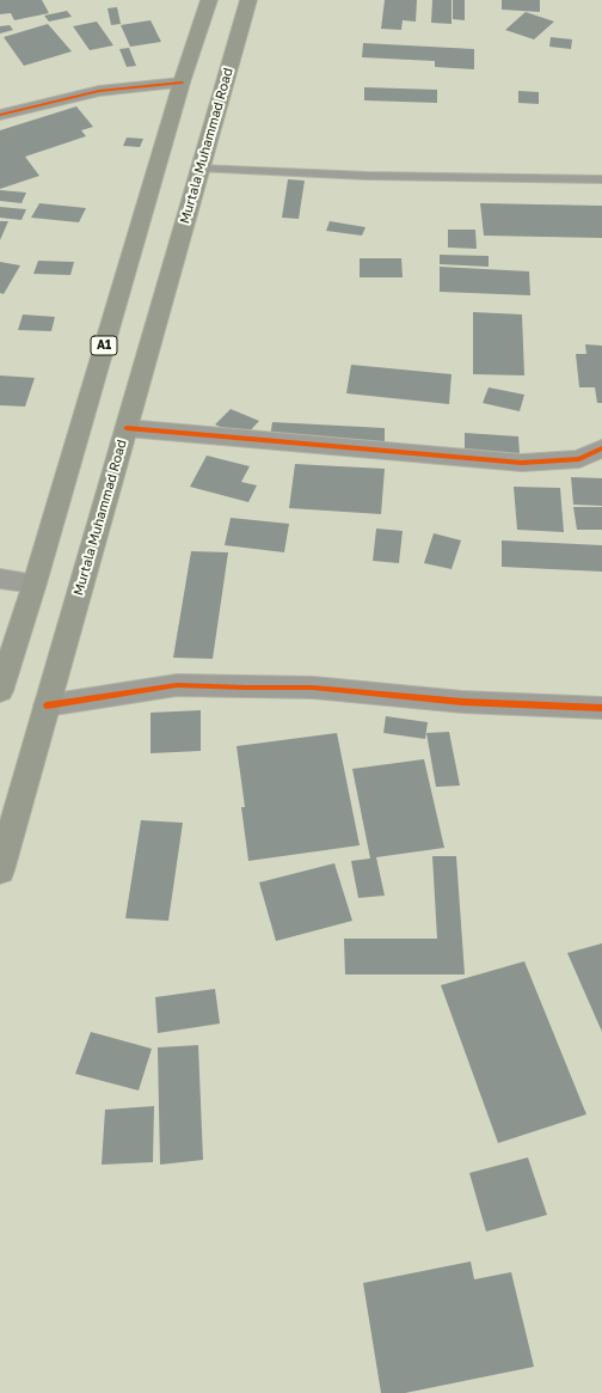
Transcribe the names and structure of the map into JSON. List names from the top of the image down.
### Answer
{
  "streets": {
    "highway": ["Murtala Muhammad Road", "A1"]
  }
}
